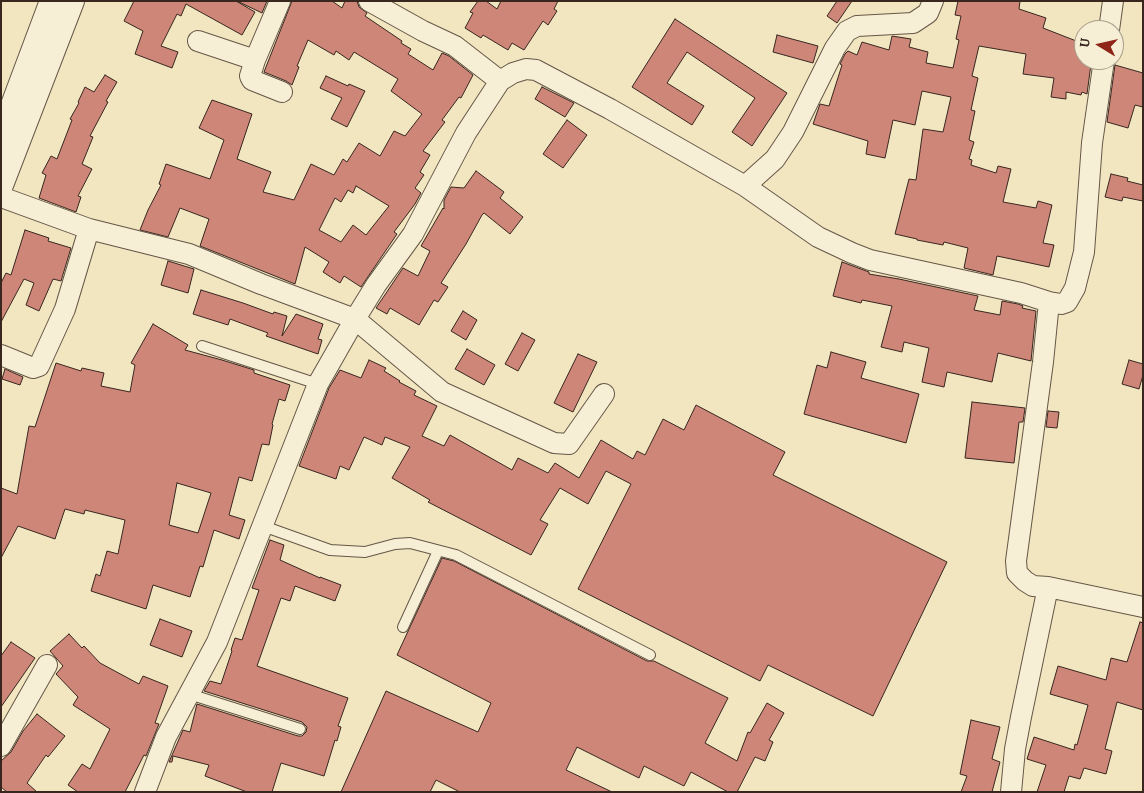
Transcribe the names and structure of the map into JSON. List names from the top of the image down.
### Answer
{
  "north": "left"
}
